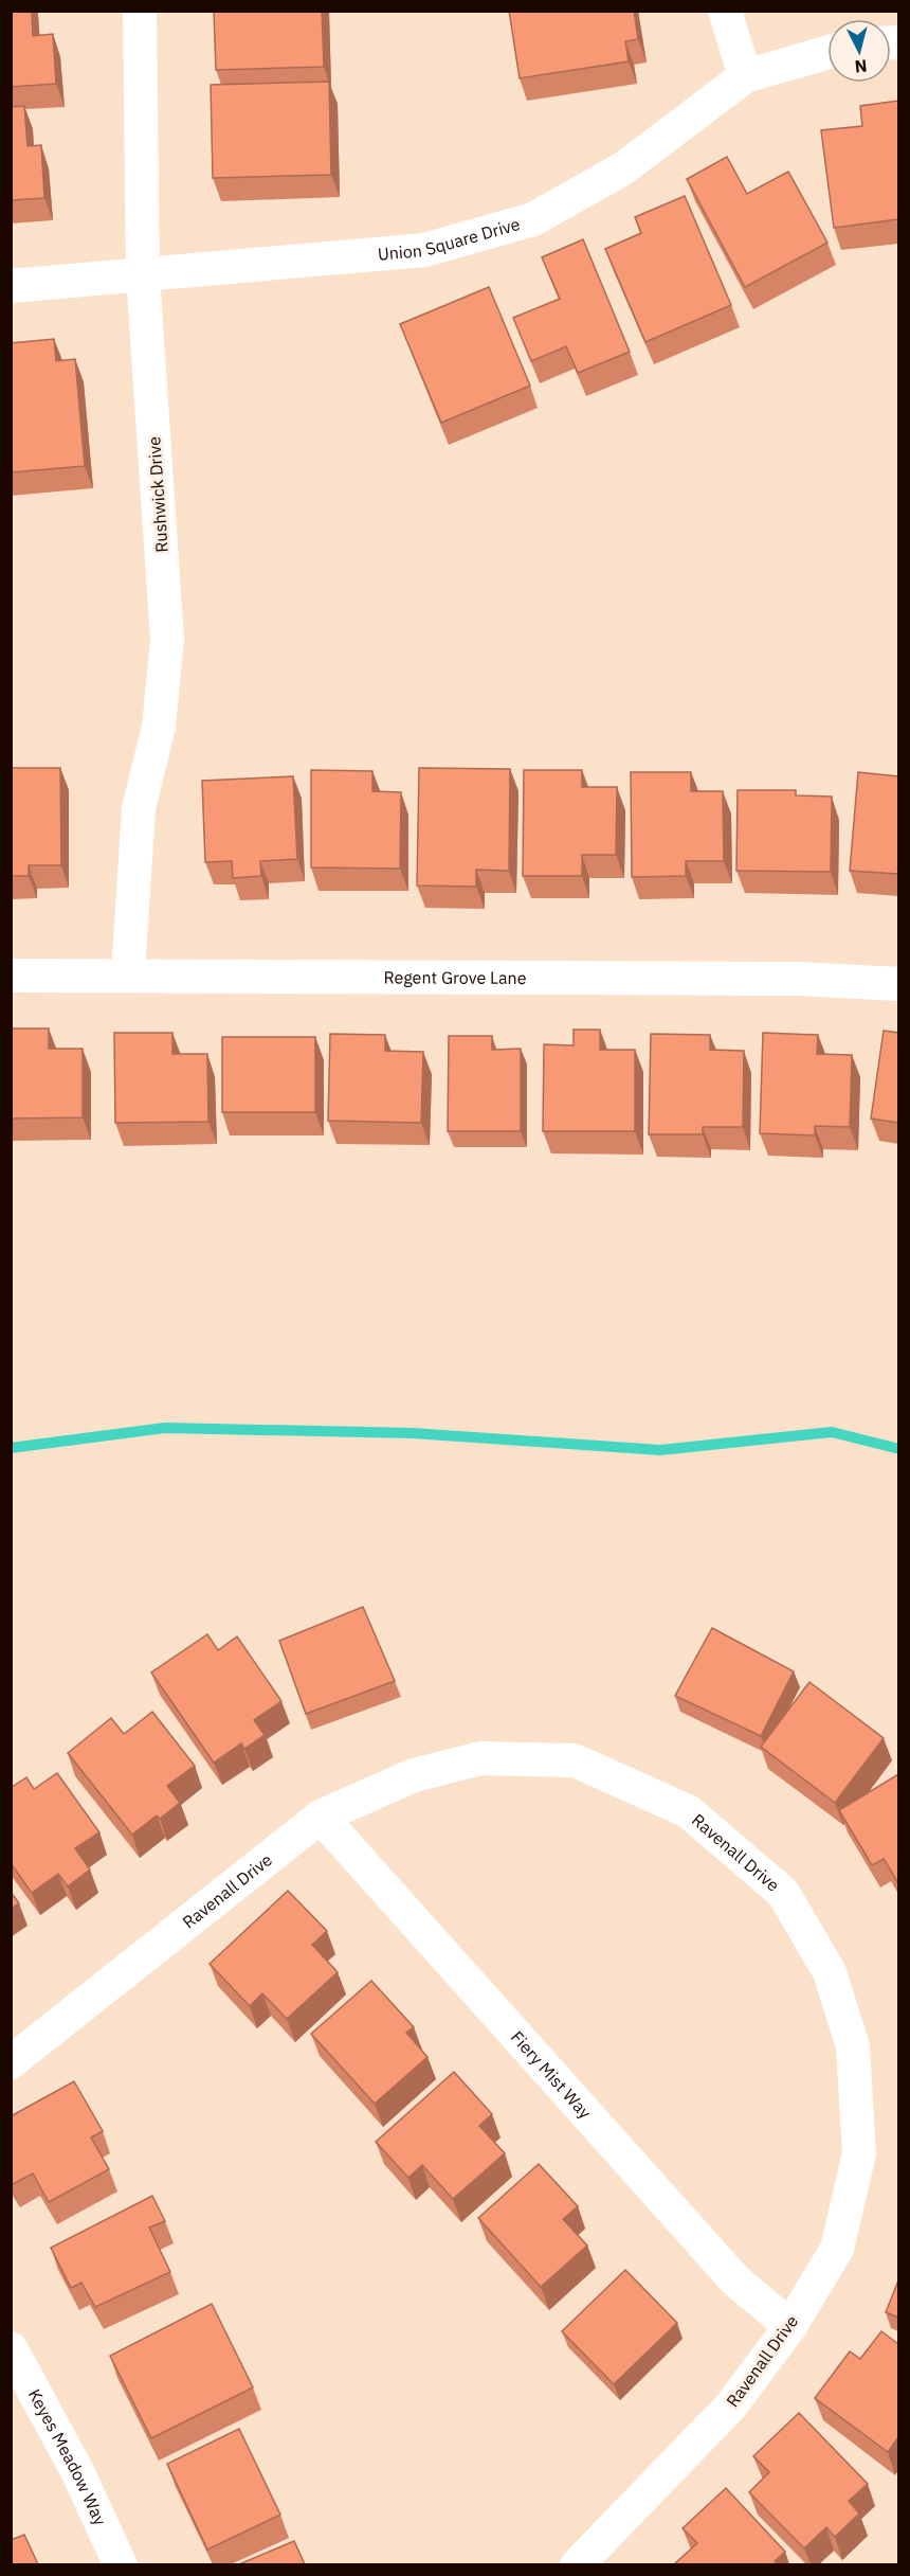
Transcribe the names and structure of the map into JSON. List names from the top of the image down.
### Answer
{
  "streets": {
    "street": [
      "Union Square Drive",
      "Rushwick Drive",
      "Regent Grove Lane",
      "Ravenall Drive",
      "Fiery Mist Way",
      "Keyes Meadow Way"
    ]
  },
  "crossings": [
    ["Union Square Drive", "Rushwick Drive"],
    ["Rushwick Drive", "Regent Grove Lane"],
    ["Ravenall Drive", "Fiery Mist Way"]
  ],
  "north": "bottom"
}
